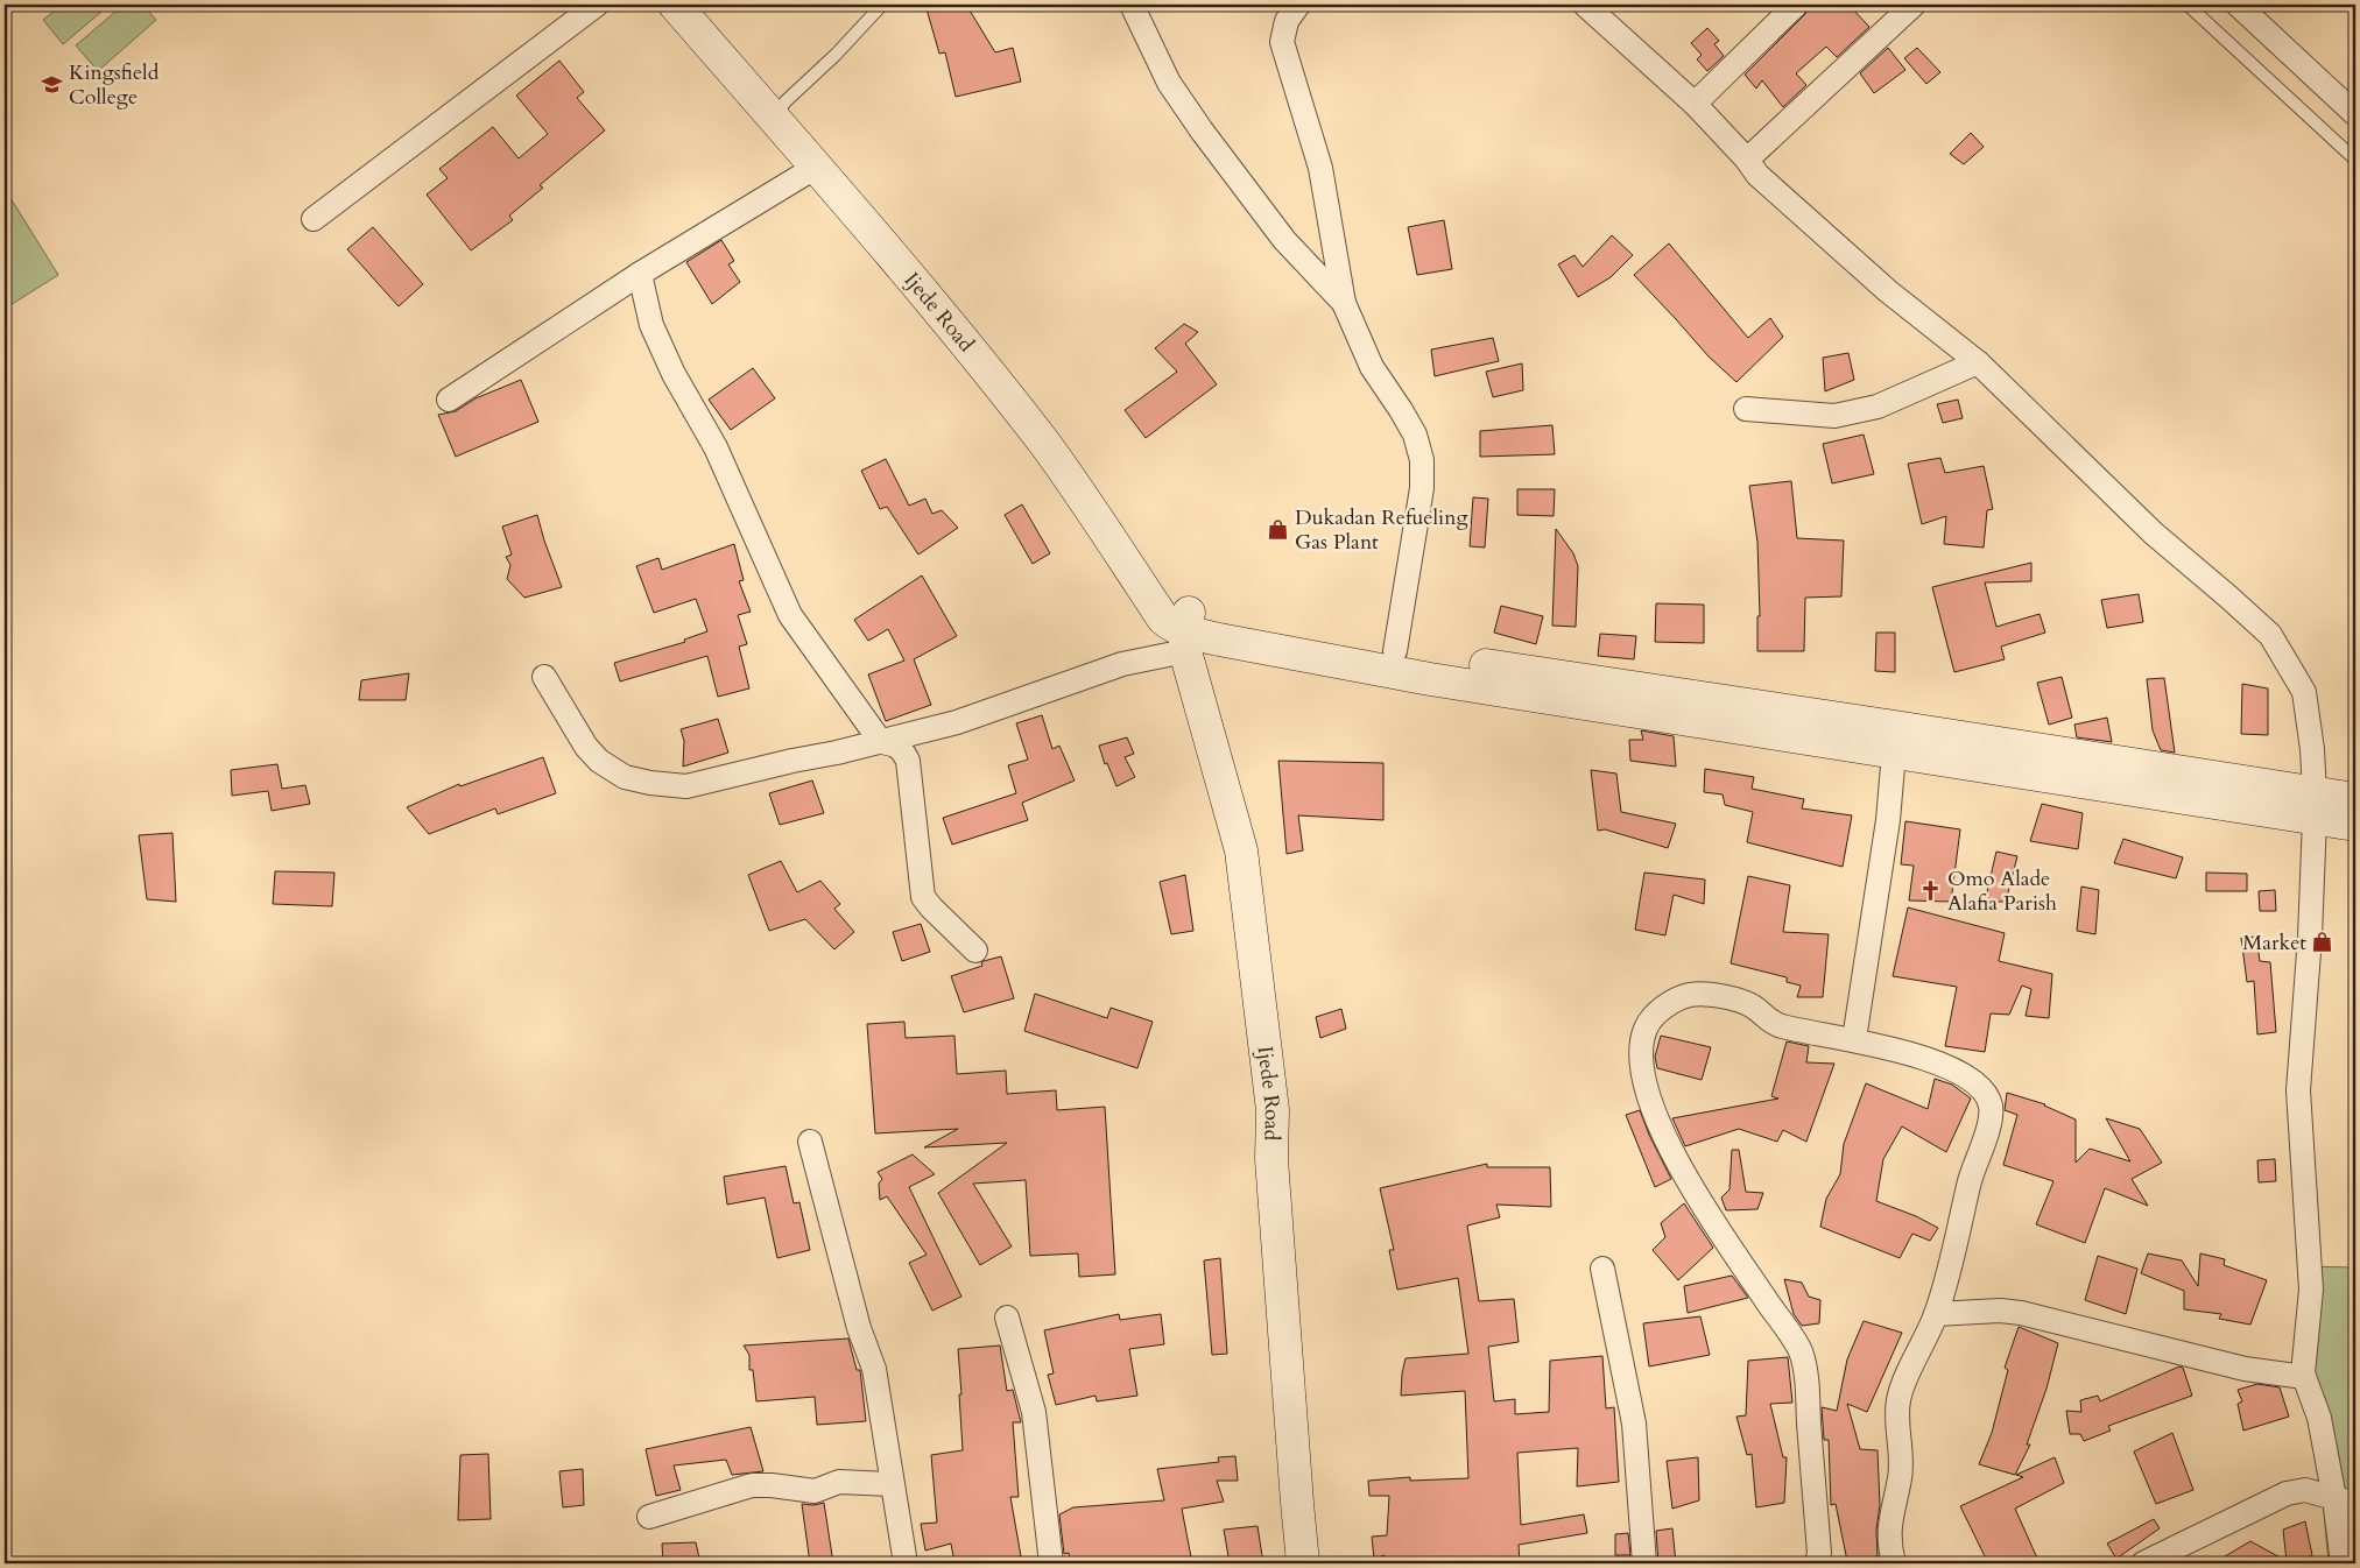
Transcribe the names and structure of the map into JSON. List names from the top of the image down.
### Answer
{
  "streets": {
    "main road": ["Ijede Road"]
  },
  "places": {
    "school or university": ["Kingsfield College"],
    "shop": ["Dukadan Refueling Gas Plant", "Market"],
    "church": ["Omo Alade Alafia Parish"]
  }
}
